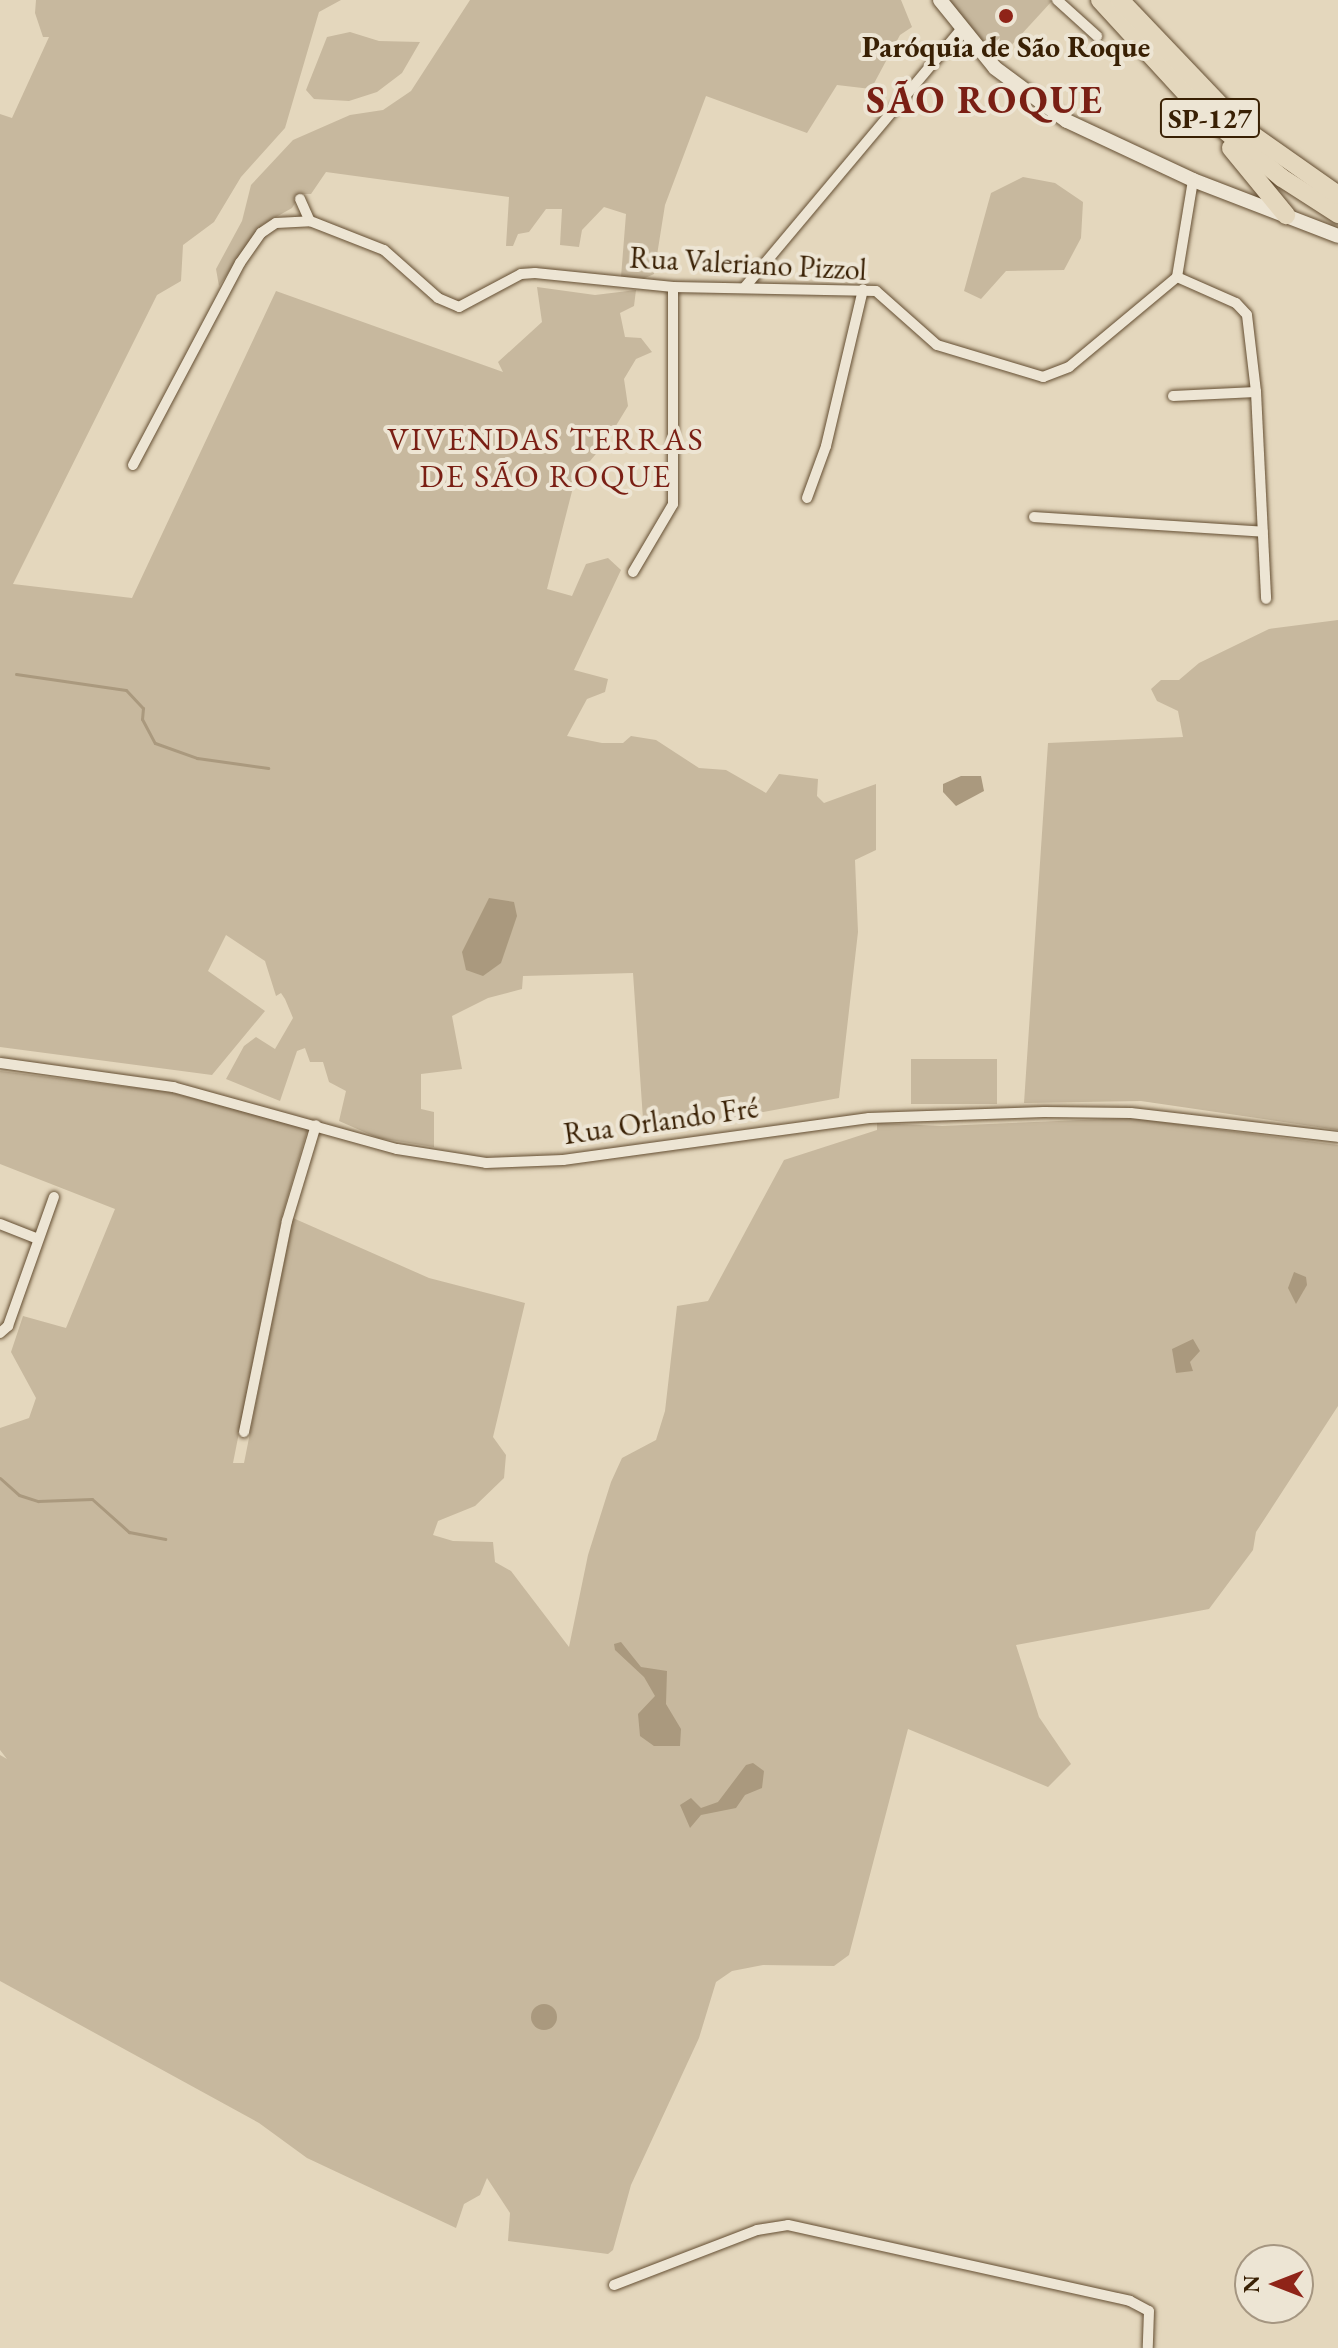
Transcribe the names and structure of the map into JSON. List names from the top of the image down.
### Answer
{
  "streets": {
    "highway": ["SP-127"],
    "street": ["Rua Valeriano Pizzol", "Rua Orlando Fré"]
  },
  "districts": ["SÃO ROQUE", "VIVENDAS TERRAS DE SÃO ROQUE"],
  "places": ["Paróquia de São Roque"],
  "north": "left"
}
